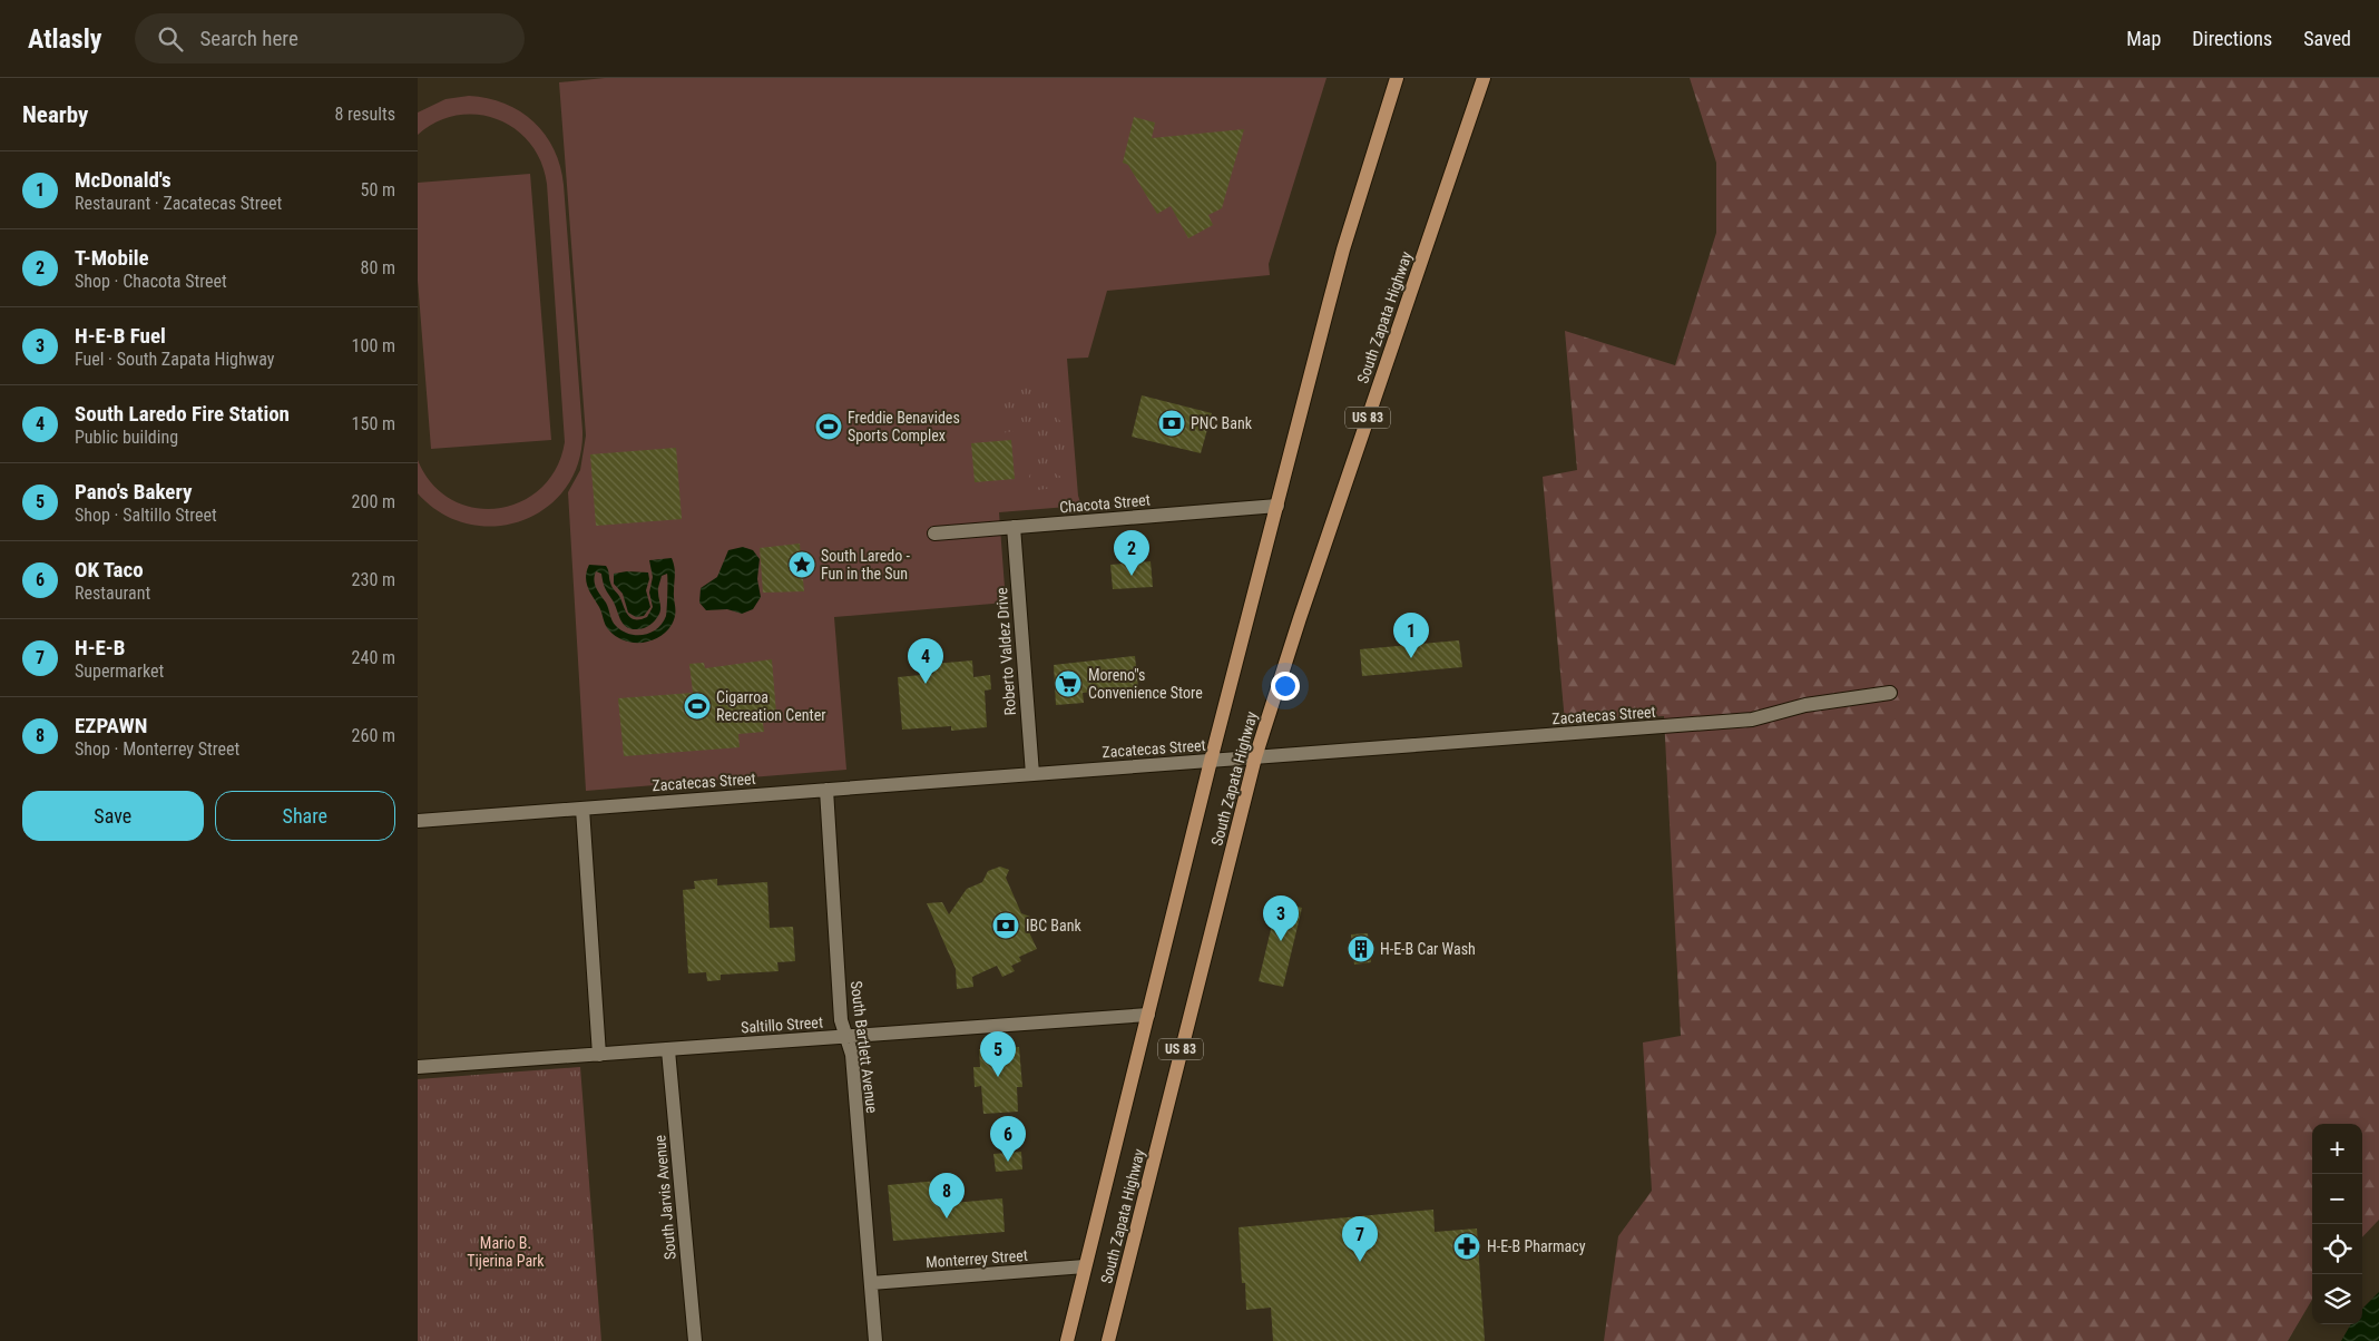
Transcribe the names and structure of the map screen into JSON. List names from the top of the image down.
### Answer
{
  "streets": {
    "main road": ["South Zapata Highway", "US 83"],
    "street": [
      "Chacota Street",
      "Roberto Valdez Drive",
      "Zacatecas Street",
      "Saltillo Street",
      "South Bartlett Avenue",
      "South Jarvis Avenue",
      "Monterrey Street"
    ]
  },
  "crossings": [
    ["South Zapata Highway", "Chacota Street"],
    ["South Zapata Highway", "Zacatecas Street"],
    ["South Zapata Highway", "Saltillo Street"],
    ["South Zapata Highway", "Monterrey Street"],
    ["Chacota Street", "Roberto Valdez Drive"],
    ["Roberto Valdez Drive", "Zacatecas Street"],
    ["Zacatecas Street", "South Bartlett Avenue"],
    ["Saltillo Street", "South Bartlett Avenue"],
    ["Saltillo Street", "South Jarvis Avenue"],
    ["South Bartlett Avenue", "Monterrey Street"]
  ],
  "parks": ["Mario B. Tijerina Park"],
  "places": {
    "bank": ["PNC Bank", "IBC Bank"],
    "sports": ["Freddie Benavides Sports Complex", "Cigarroa Recreation Center"],
    "place": ["South Laredo - Fun in the Sun"],
    "supermarket": ["Moreno\"s Convenience Store"],
    "building": ["H-E-B Car Wash"],
    "pharmacy": ["H-E-B Pharmacy"]
  },
  "page": {
    "header": "Atlasly",
    "search": "Search here",
    "nav": ["Map", "Directions", "Saved"],
    "heading": ["Nearby", "8 results"],
    "list": [
      {
        "mark": "1",
        "name": "McDonald's",
        "note": "Restaurant · Zacatecas Street",
        "value": "50 m"
      },
      {
        "mark": "2",
        "name": "T-Mobile",
        "note": "Shop · Chacota Street",
        "value": "80 m"
      },
      {
        "mark": "3",
        "name": "H-E-B Fuel",
        "note": "Fuel · South Zapata Highway",
        "value": "100 m"
      },
      {
        "mark": "4",
        "name": "South Laredo Fire Station",
        "note": "Public building",
        "value": "150 m"
      },
      {
        "mark": "5",
        "name": "Pano's Bakery",
        "note": "Shop · Saltillo Street",
        "value": "200 m"
      },
      {
        "mark": "6",
        "name": "OK Taco",
        "note": "Restaurant",
        "value": "230 m"
      },
      {
        "mark": "7",
        "name": "H-E-B",
        "note": "Supermarket",
        "value": "240 m"
      },
      {
        "mark": "8",
        "name": "EZPAWN",
        "note": "Shop · Monterrey Street",
        "value": "260 m"
      }
    ],
    "pins": [
      "2",
      "1",
      "4",
      "3",
      "5",
      "6",
      "8",
      "7"
    ],
    "buttons": ["Save", "Share"],
    "map_buttons": ["+", "−"]
  }
}
